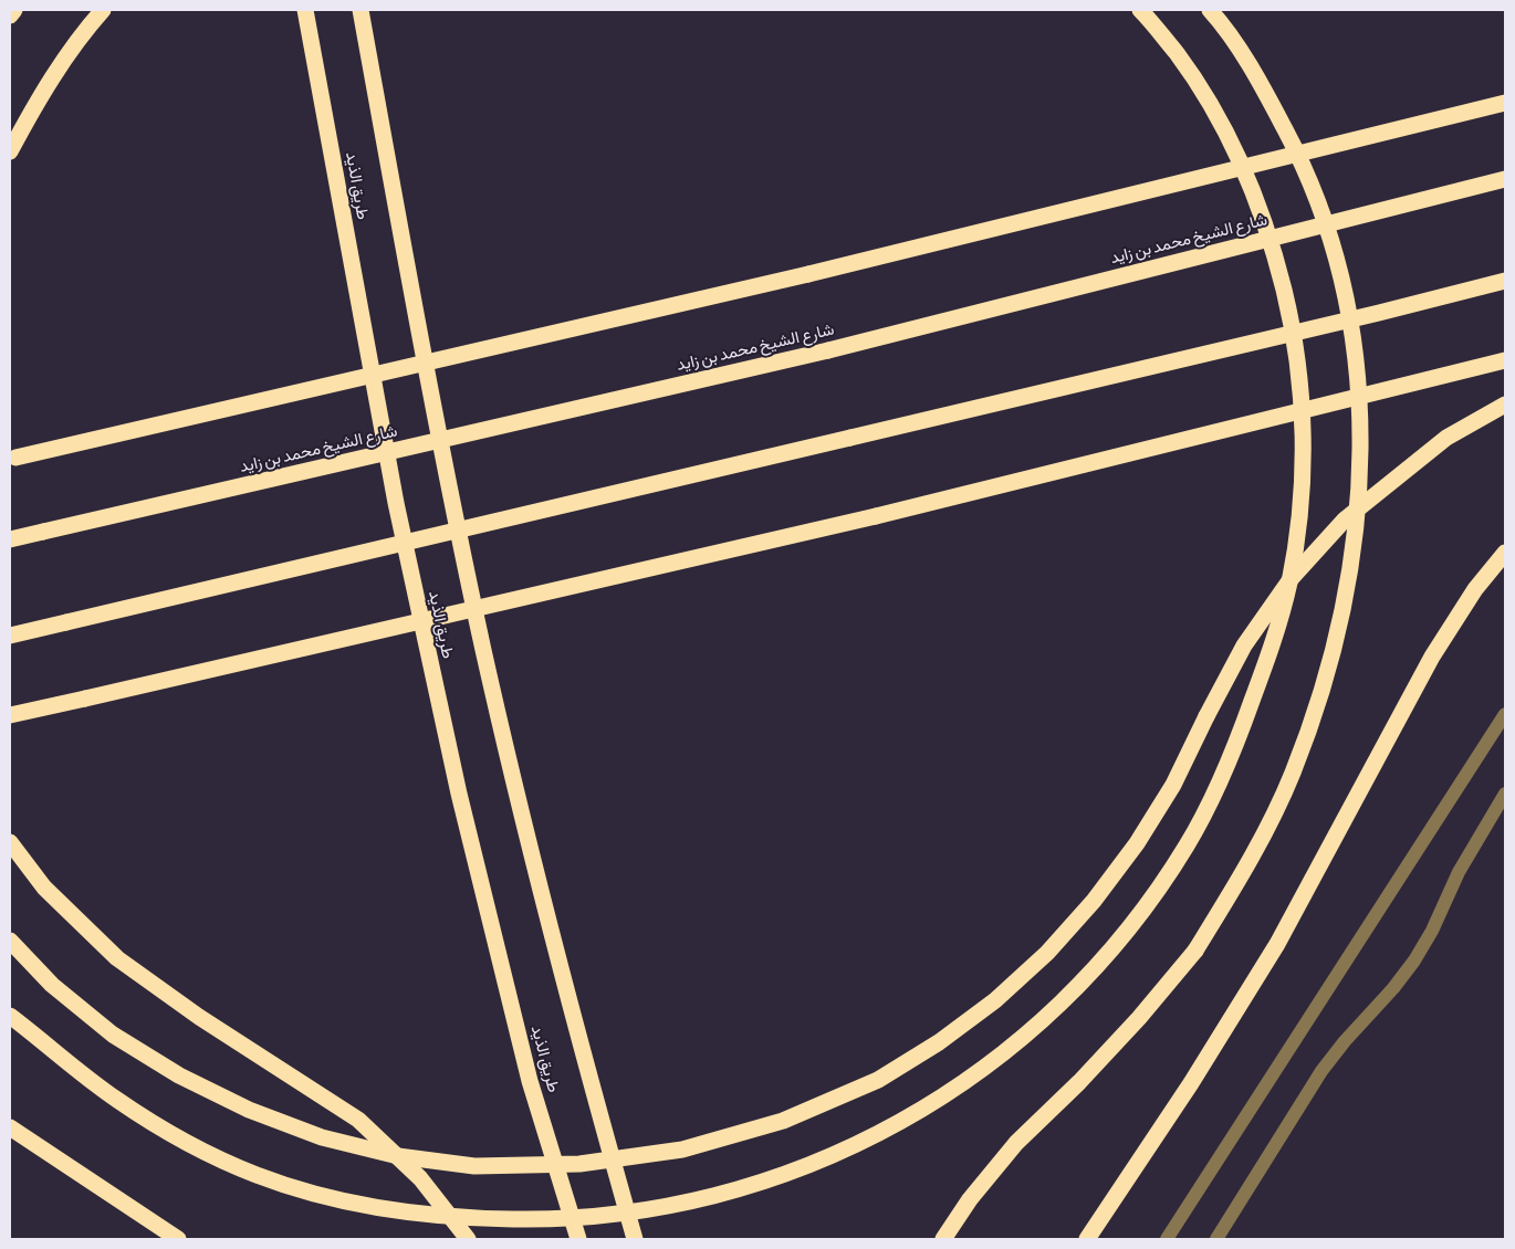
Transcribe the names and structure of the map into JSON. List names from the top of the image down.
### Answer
{
  "streets": {
    "highway": ["طريق الذيد", "شارع الشيخ محمد بن زايد"]
  }
}
